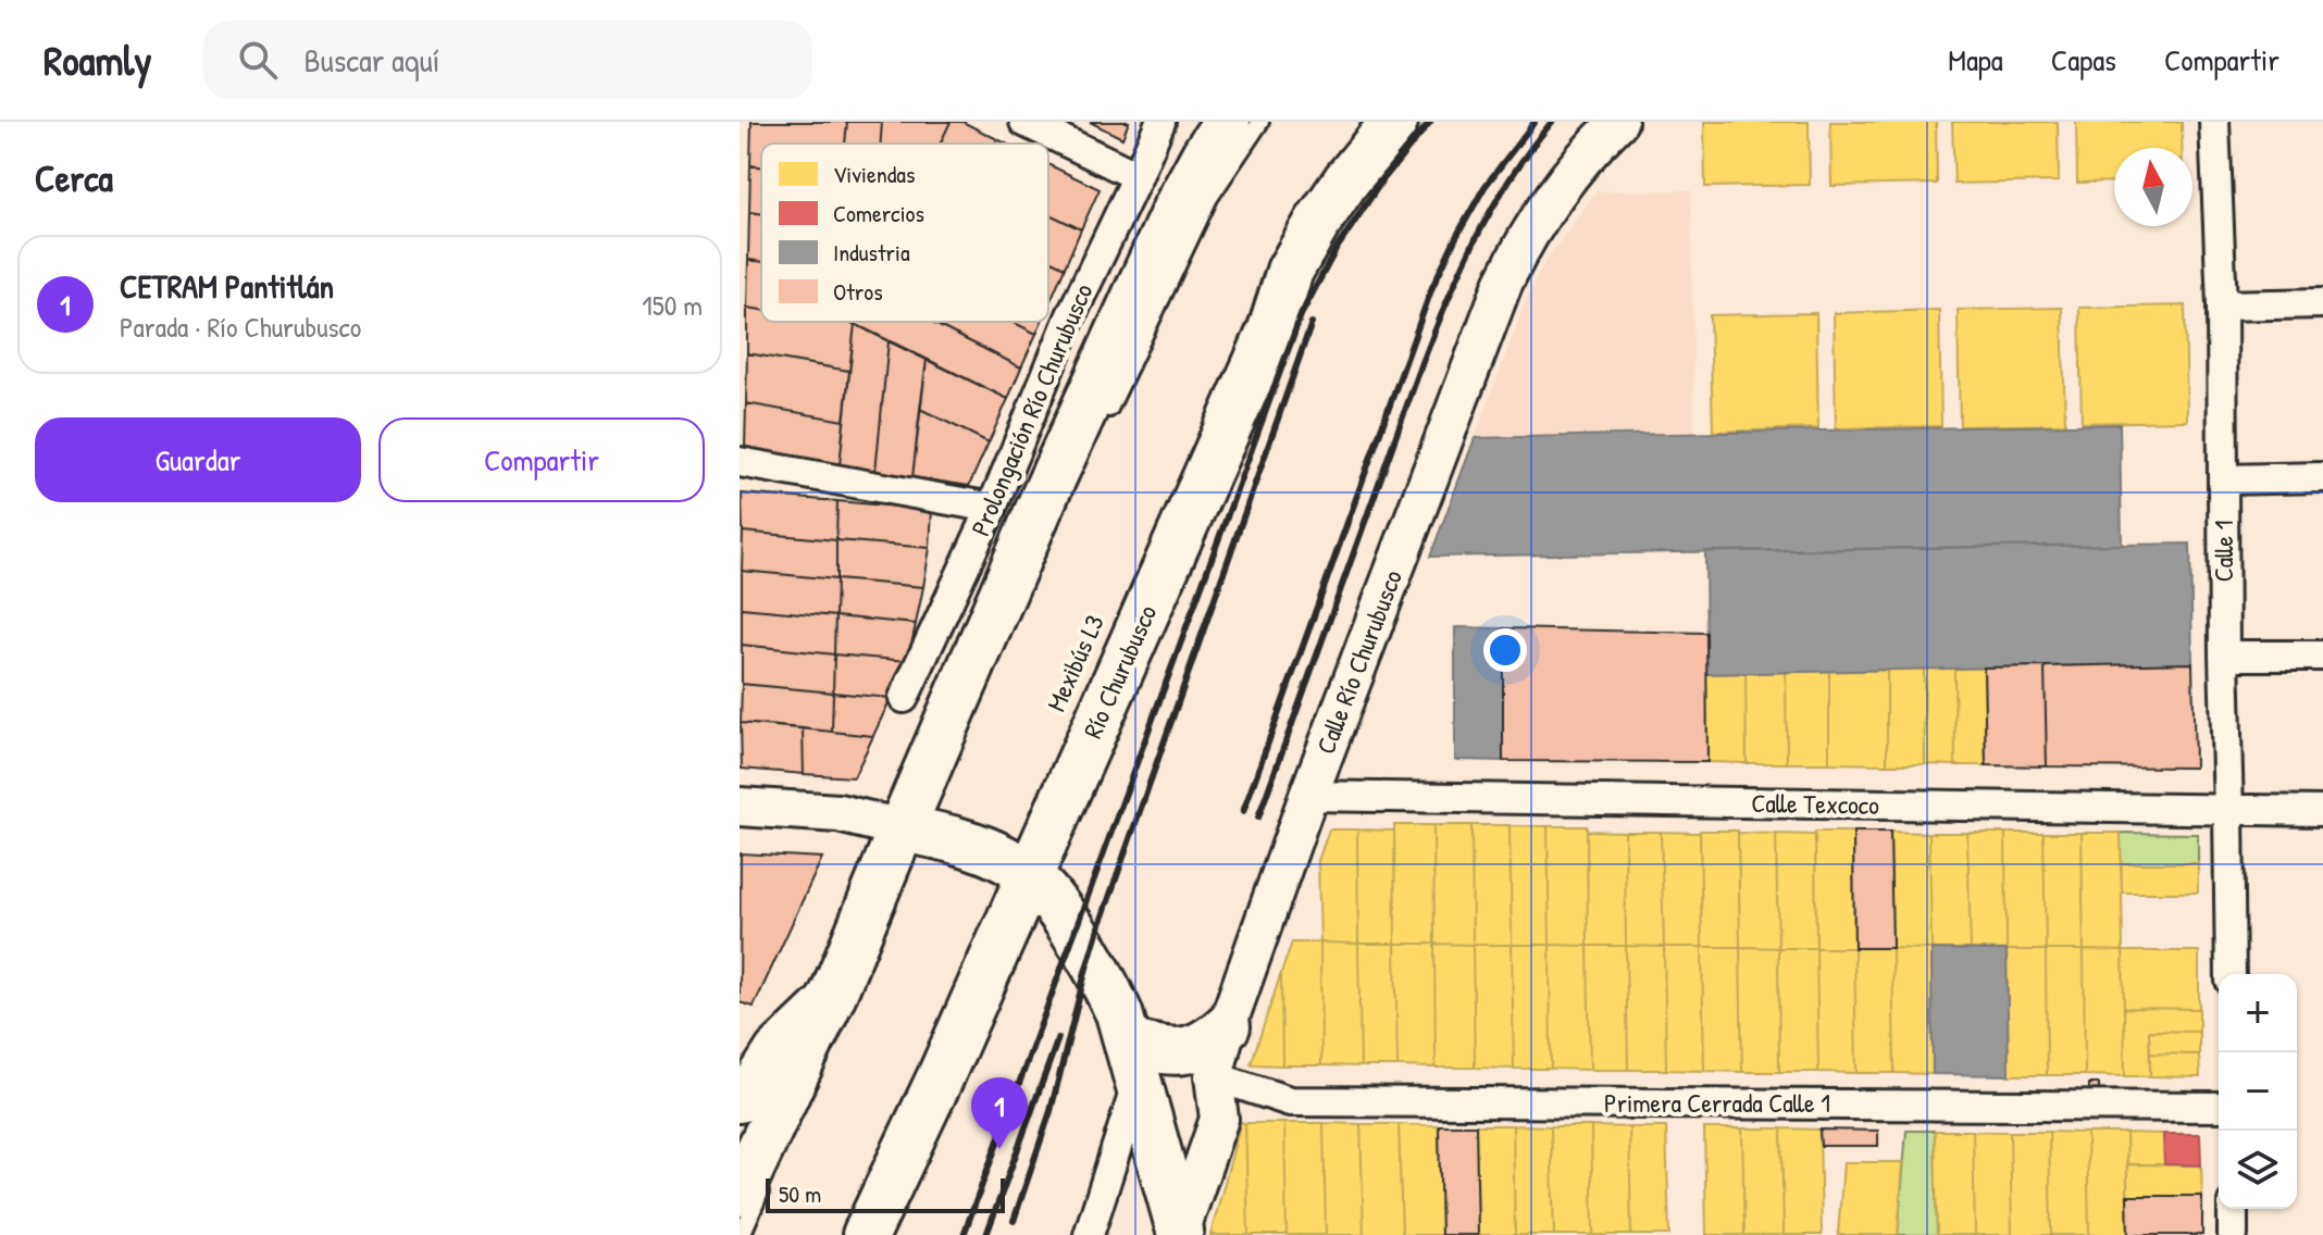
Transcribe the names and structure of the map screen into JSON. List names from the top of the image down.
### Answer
{
  "streets": {
    "main road": ["Río Churubusco"],
    "street": [
      "Prolongación Río Churubusco",
      "Calle 1",
      "Calle Río Churubusco",
      "Calle Texcoco",
      "Primera Cerrada Calle 1"
    ]
  },
  "crossings": [
    ["Calle 1", "Calle Texcoco"],
    ["Calle Río Churubusco", "Calle Texcoco"],
    ["Calle Río Churubusco", "Primera Cerrada Calle 1"]
  ],
  "legend": [
    "Viviendas",
    "Comercios",
    "Industria",
    "Otros"
  ],
  "scale_bar": "50 m",
  "north": "top",
  "page": {
    "header": "Roamly",
    "search": "Buscar aquí",
    "nav": ["Mapa", "Capas", "Compartir"],
    "heading": "Cerca",
    "list": [
      {
        "mark": "1",
        "name": "CETRAM Pantitlán",
        "note": "Parada · Río Churubusco",
        "value": "150 m"
      }
    ],
    "buttons": ["Guardar", "Compartir"],
    "map_buttons": ["+", "−"],
    "pins": "1",
    "scale": "50 m"
  }
}
